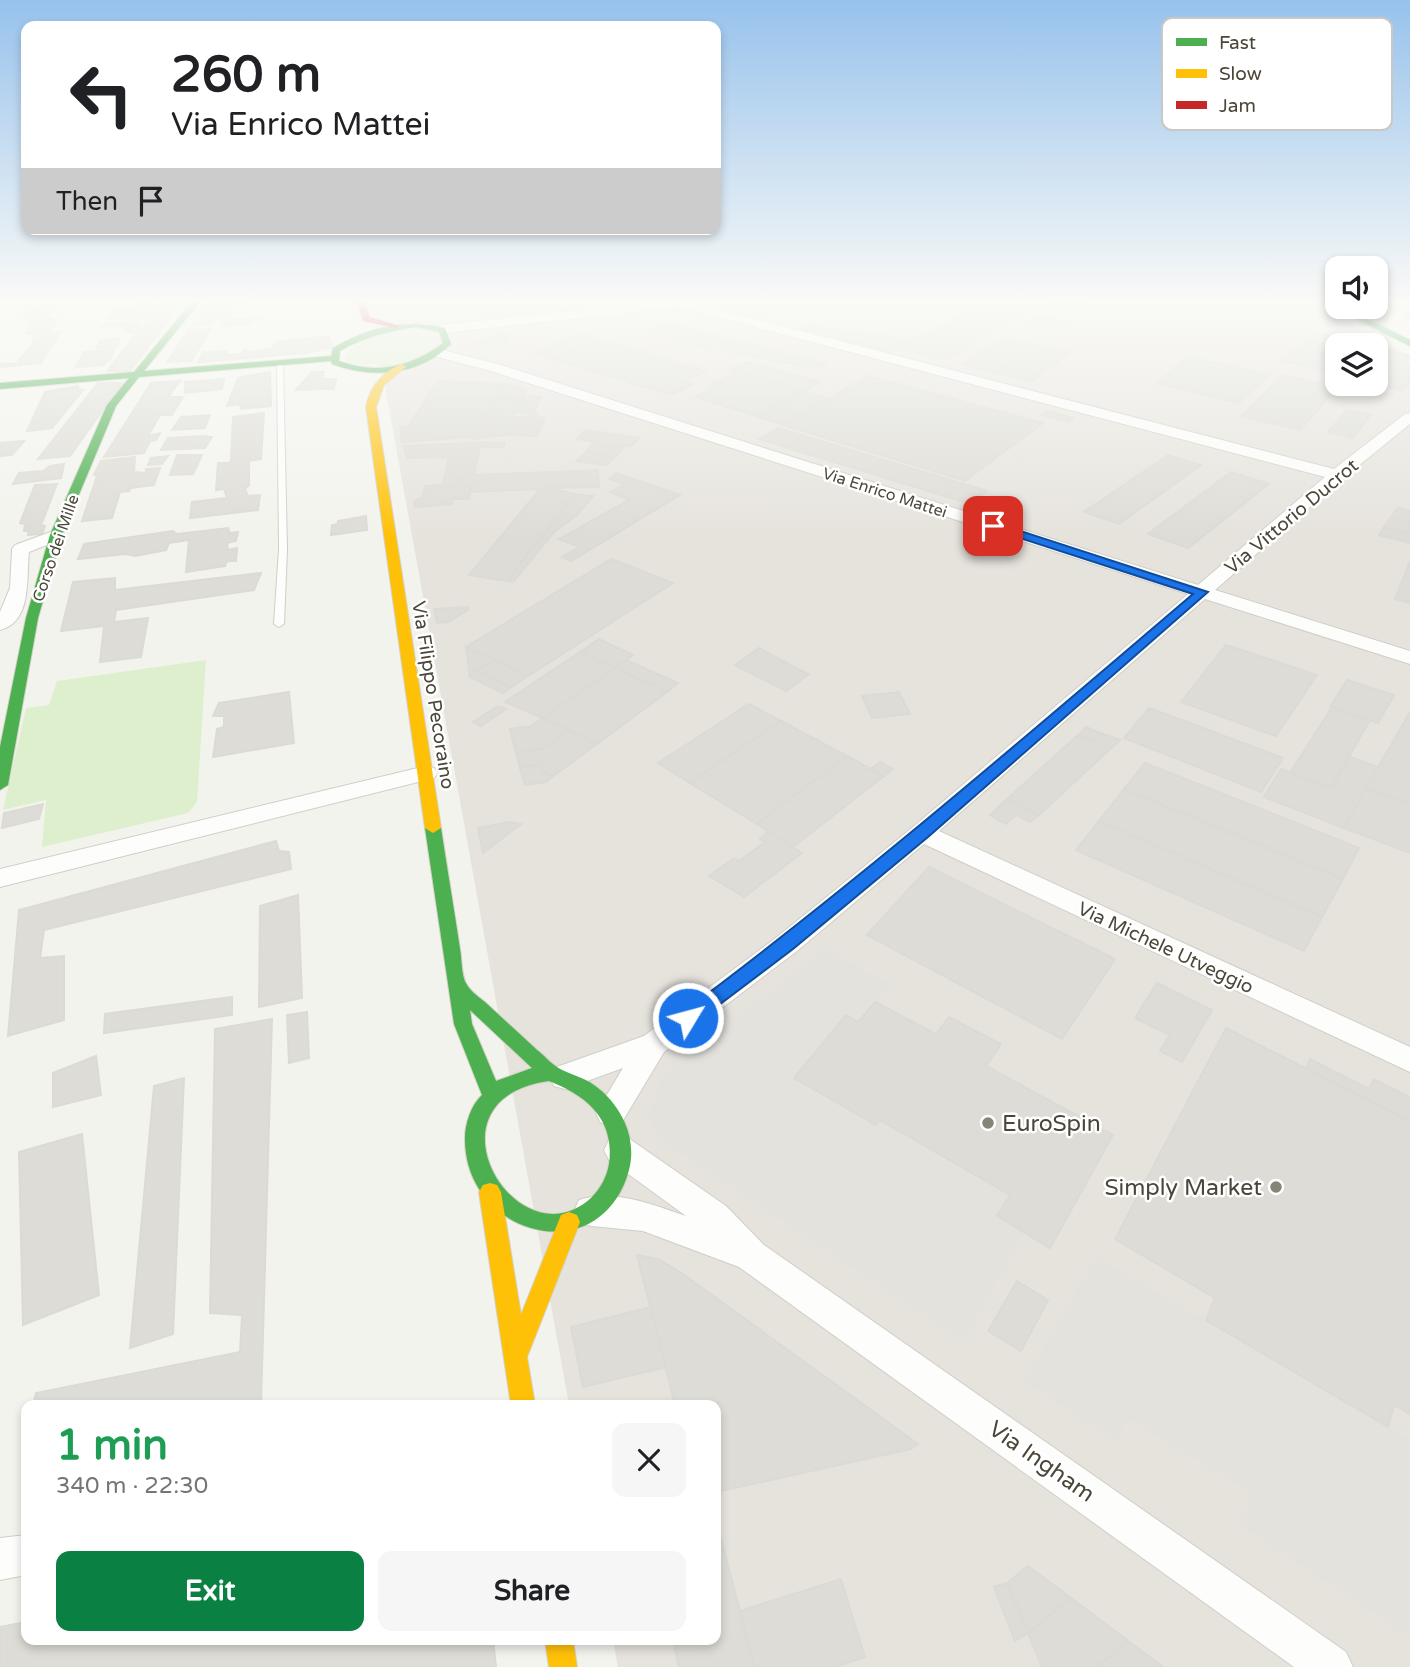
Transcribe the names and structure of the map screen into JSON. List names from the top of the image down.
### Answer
{
  "streets": {
    "street": [
      "Via Enrico Mattei",
      "Via Vittorio Ducrot",
      "Corso dei Mille",
      "Via Filippo Pecoraino",
      "Via Michele Utveggio",
      "Via Ingham"
    ]
  },
  "crossings": [
    ["Via Enrico Mattei", "Via Vittorio Ducrot"],
    ["Via Vittorio Ducrot", "Via Michele Utveggio"]
  ],
  "places": ["EuroSpin", "Simply Market"],
  "legend": ["Fast", "Slow", "Jam"],
  "page": {
    "turn": ["260 m", "Via Enrico Mattei"],
    "then": "Then",
    "heading": ["1 min", "340 m · 22:30"],
    "buttons": ["Exit", "Share"]
  }
}
